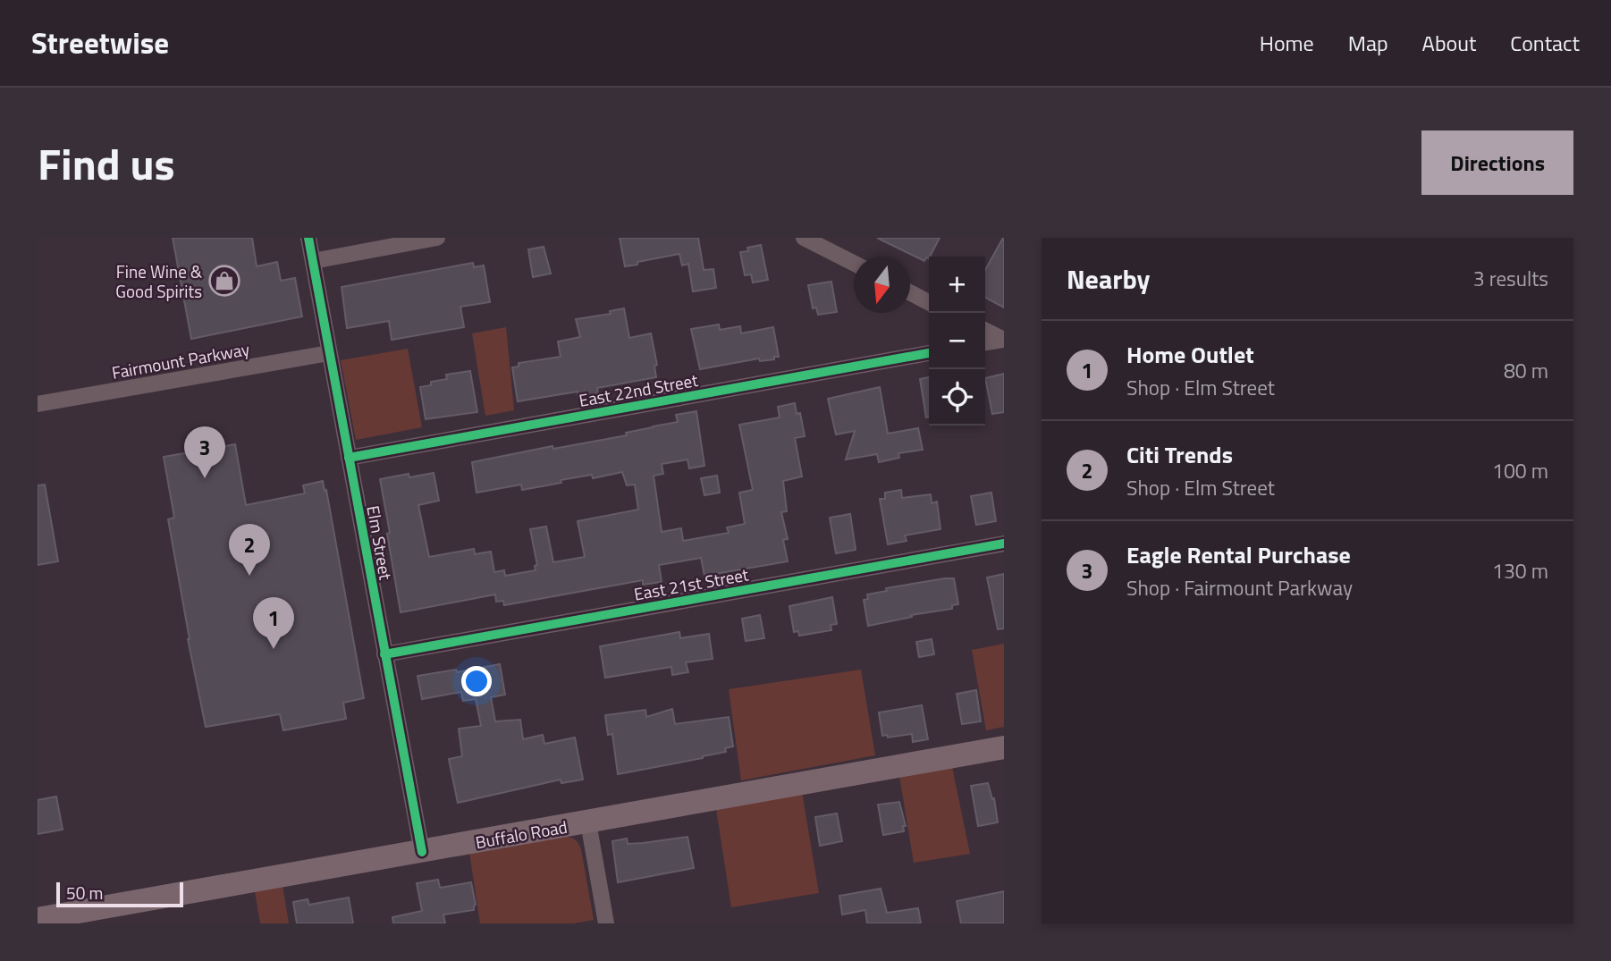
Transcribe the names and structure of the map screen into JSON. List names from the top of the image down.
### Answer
{
  "streets": {
    "main road": ["Buffalo Road"],
    "street": [
      "Fairmount Parkway",
      "East 22nd Street",
      "Elm Street",
      "East 21st Street"
    ]
  },
  "crossings": [
    ["Fairmount Parkway", "Elm Street"],
    ["East 22nd Street", "Elm Street"],
    ["Elm Street", "East 21st Street"],
    ["Elm Street", "Buffalo Road"]
  ],
  "places": {
    "shop": ["Fine Wine & Good Spirits"]
  },
  "scale_bar": "50 m",
  "north": "bottom",
  "page": {
    "header": "Streetwise",
    "nav": [
      "Home",
      "Map",
      "About",
      "Contact"
    ],
    "title": "Find us",
    "buttons": "Directions",
    "heading": ["Nearby", "3 results"],
    "map_buttons": ["+", "−"],
    "list": [
      {
        "mark": "1",
        "name": "Home Outlet",
        "note": "Shop · Elm Street",
        "value": "80 m"
      },
      {
        "mark": "2",
        "name": "Citi Trends",
        "note": "Shop · Elm Street",
        "value": "100 m"
      },
      {
        "mark": "3",
        "name": "Eagle Rental Purchase",
        "note": "Shop · Fairmount Parkway",
        "value": "130 m"
      }
    ],
    "pins": ["3", "2", "1"],
    "scale": "50 m"
  }
}
